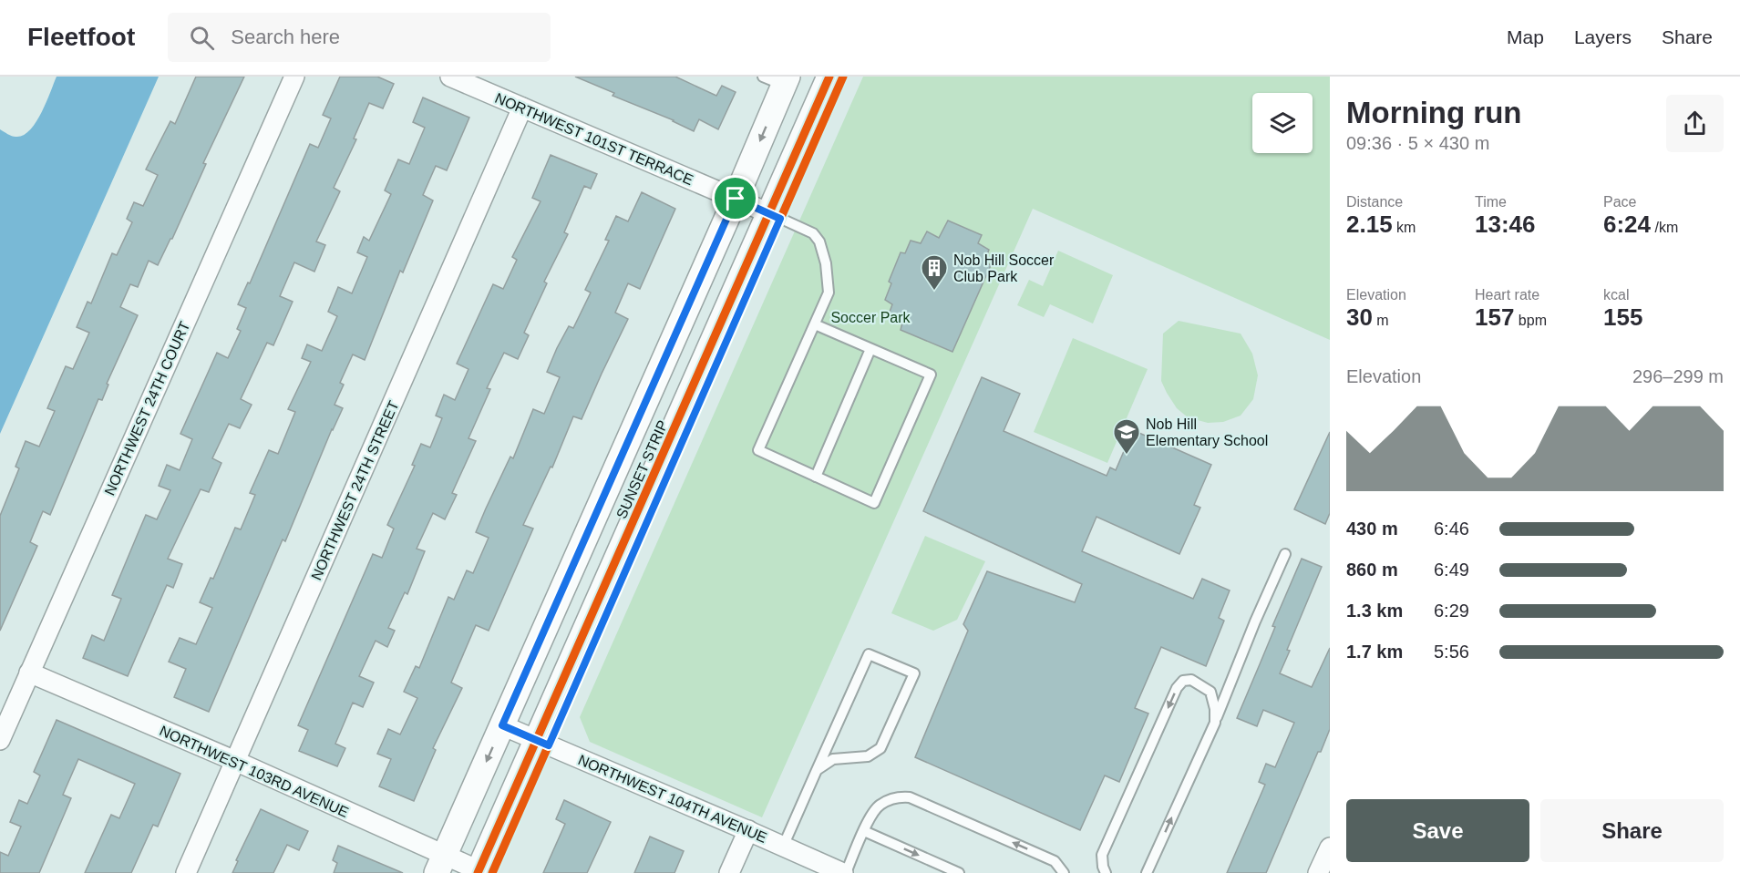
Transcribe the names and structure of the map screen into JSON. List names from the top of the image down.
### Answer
{
  "streets": {
    "street": [
      "NORTHWEST 101ST TERRACE",
      "NORTHWEST 24TH COURT",
      "SUNSET STRIP",
      "NORTHWEST 24TH STREET",
      "NORTHWEST 103RD AVENUE",
      "NORTHWEST 104TH AVENUE"
    ]
  },
  "crossings": [
    ["NORTHWEST 101ST TERRACE", "SUNSET STRIP"],
    ["NORTHWEST 101ST TERRACE", "NORTHWEST 24TH STREET"],
    ["NORTHWEST 24TH COURT", "NORTHWEST 103RD AVENUE"],
    ["SUNSET STRIP", "NORTHWEST 103RD AVENUE"],
    ["SUNSET STRIP", "NORTHWEST 104TH AVENUE"],
    ["NORTHWEST 24TH STREET", "NORTHWEST 103RD AVENUE"]
  ],
  "parks": ["Soccer Park"],
  "places": {
    "building": ["Nob Hill Soccer Club Park"],
    "school or university": ["Nob Hill Elementary School"]
  },
  "page": {
    "header": "Fleetfoot",
    "search": "Search here",
    "nav": ["Map", "Layers", "Share"],
    "heading": ["Morning run", "09:36 · 5 × 430 m"],
    "stats": [
      ["Distance", "2.15 km"],
      ["Time", "13:46"],
      ["Pace", "6:24 /km"],
      ["Elevation", "30 m"],
      ["Heart rate", "157 bpm"],
      ["kcal", "155"]
    ],
    "chart": ["Elevation", "296–299 m"],
    "list": [
      {
        "name": "430 m",
        "note": "6:46"
      },
      {
        "name": "860 m",
        "note": "6:49"
      },
      {
        "name": "1.3 km",
        "note": "6:29"
      },
      {
        "name": "1.7 km",
        "note": "5:56"
      }
    ],
    "buttons": ["Save", "Share"]
  }
}
